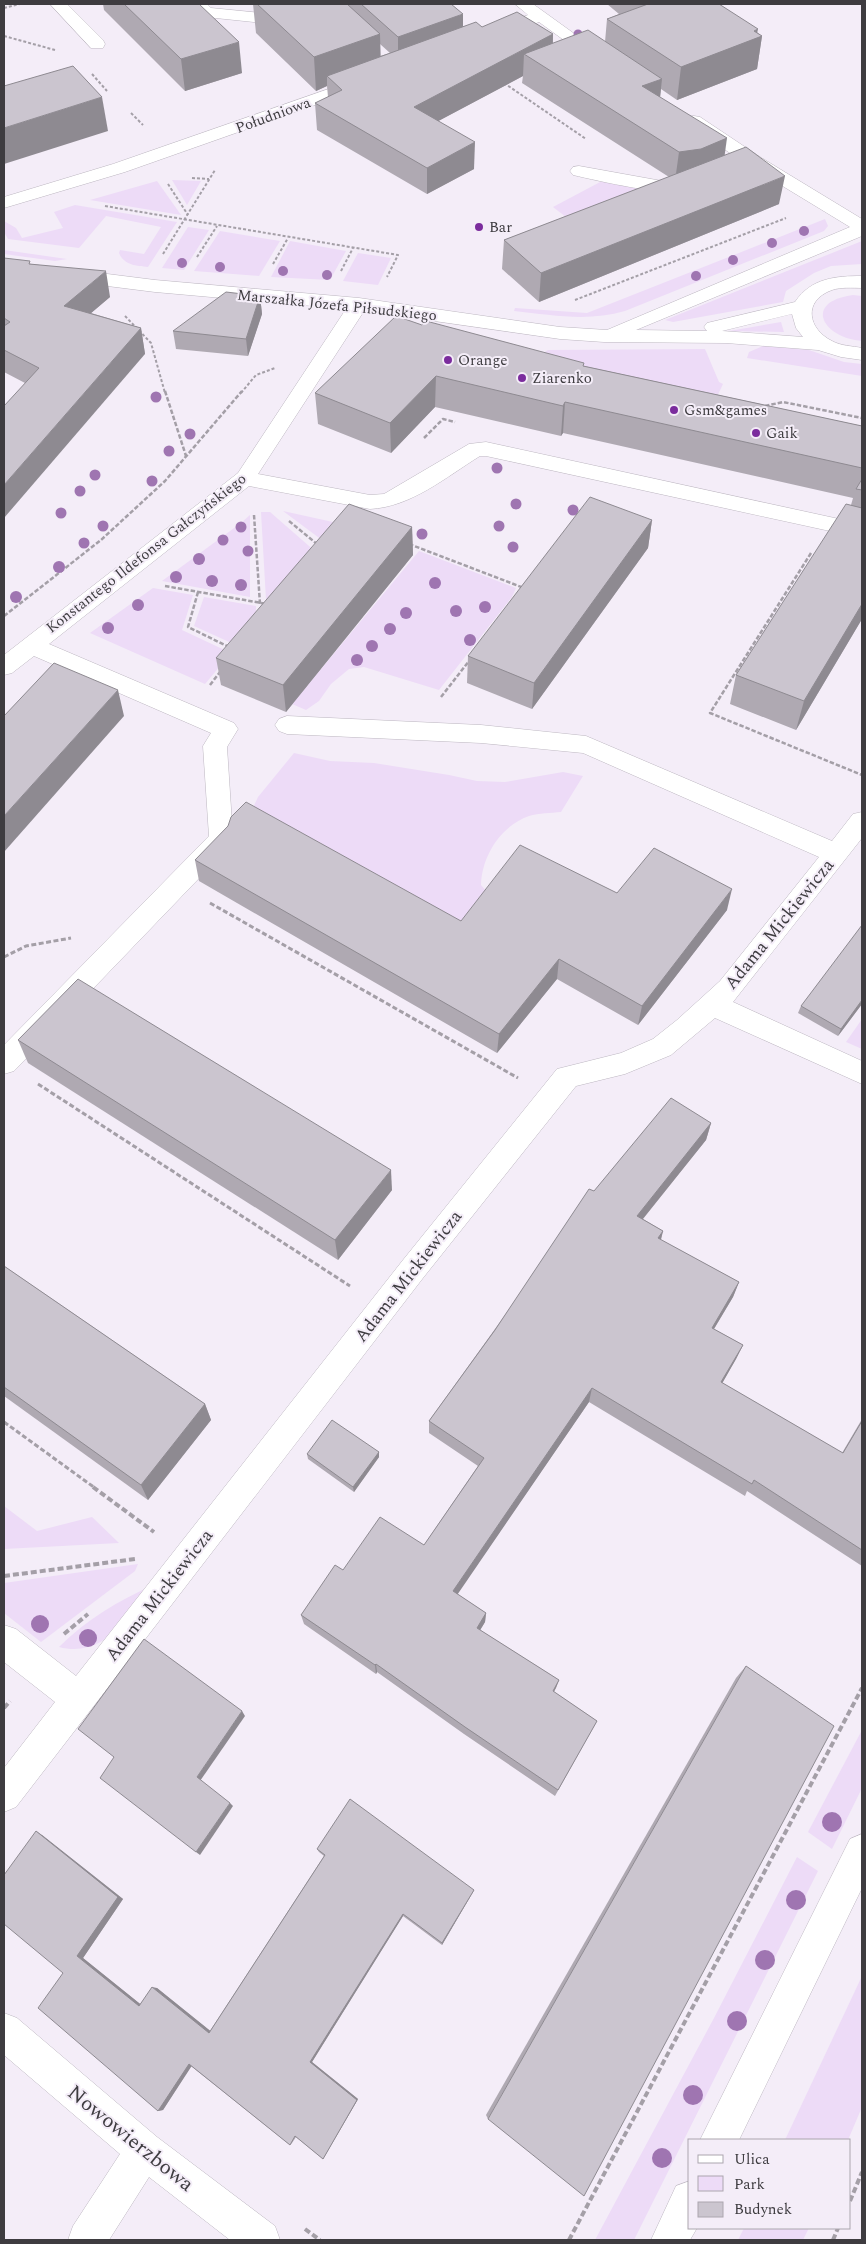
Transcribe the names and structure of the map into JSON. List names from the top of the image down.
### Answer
{
  "streets": {
    "street": [
      "Południowa",
      "Marszałka Józefa Piłsudskiego",
      "Konstantego Ildefonsa Gałczyńskiego",
      "Adama Mickiewicza",
      "Nowowierzbowa"
    ]
  },
  "crossings": [
    ["Marszałka Józefa Piłsudskiego", "Konstantego Ildefonsa Gałczyńskiego"]
  ],
  "places": [
    "Bar",
    "Orange",
    "Ziarenko",
    "Gsm&games",
    "Gaik"
  ],
  "legend": ["Ulica", "Park", "Budynek"]
}
